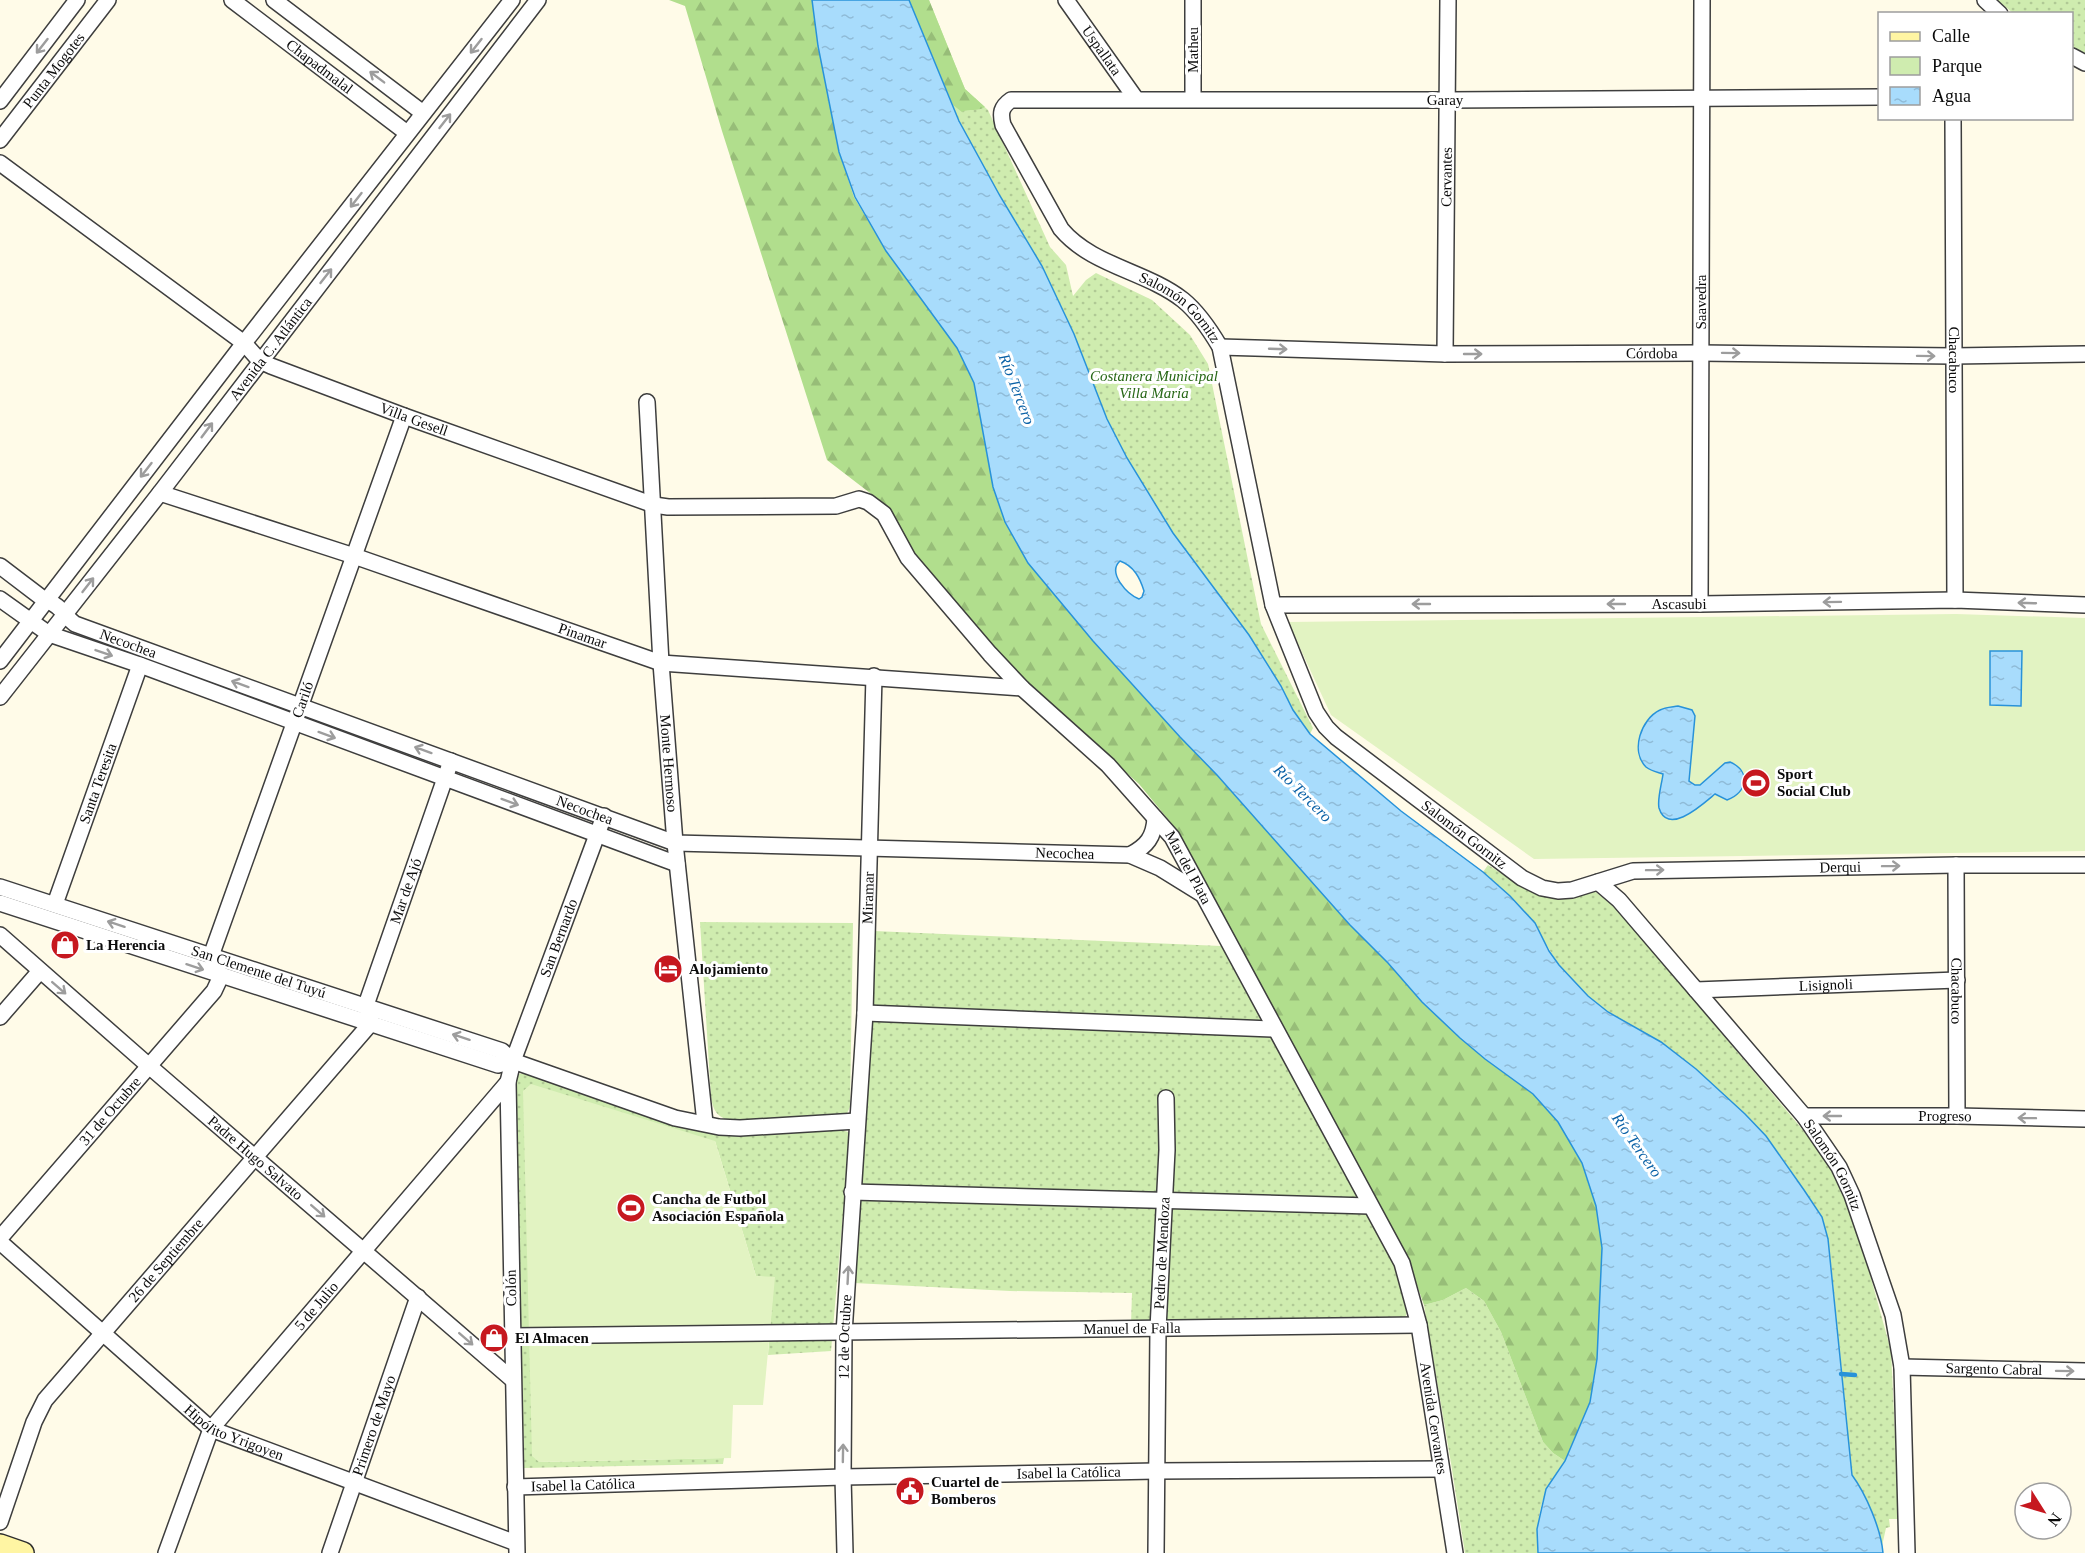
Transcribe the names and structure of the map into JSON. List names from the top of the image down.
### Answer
{
  "streets": {
    "street": [
      "Uspallata",
      "Matheu",
      "Chapadmalal",
      "Punta Mogotes",
      "Garay",
      "Cervantes",
      "Saavedra",
      "Salomón Gornitz",
      "Avenida C. Atlántica",
      "Córdoba",
      "Chacabuco",
      "Villa Gesell",
      "Ascasubi",
      "Pinamar",
      "Necochea",
      "Cariló",
      "Monte Hermoso",
      "Santa Teresita",
      "Derqui",
      "Mar del Plata",
      "Mar de Ajó",
      "Miramar",
      "San Bernardo",
      "San Clemente del Tuyú",
      "Lisignoli",
      "31 de Octubre",
      "Progreso",
      "Padre Hugo Salvato",
      "Pedro de Mendoza",
      "26 de Septiembre",
      "Colón",
      "5 de Julio",
      "Manuel de Falla",
      "12 de Octubre",
      "Sargento Cabral",
      "Avenida Cervantes",
      "Primero de Mayo",
      "Hipólito Yrigoyen",
      "Isabel la Católica"
    ]
  },
  "crossings": [
    ["Uspallata", "Garay"],
    ["Matheu", "Garay"],
    ["Chapadmalal", "Avenida C. Atlántica"],
    ["Garay", "Cervantes"],
    ["Garay", "Saavedra"],
    ["Garay", "Salomón Gornitz"],
    ["Cervantes", "Córdoba"],
    ["Saavedra", "Córdoba"],
    ["Saavedra", "Ascasubi"],
    ["Salomón Gornitz", "Córdoba"],
    ["Salomón Gornitz", "Ascasubi"],
    ["Salomón Gornitz", "Derqui"],
    ["Salomón Gornitz", "Lisignoli"],
    ["Salomón Gornitz", "Progreso"],
    ["Salomón Gornitz", "Sargento Cabral"],
    ["Avenida C. Atlántica", "Villa Gesell"],
    ["Avenida C. Atlántica", "Pinamar"],
    ["Avenida C. Atlántica", "Necochea"],
    ["Córdoba", "Chacabuco"],
    ["Chacabuco", "Ascasubi"],
    ["Chacabuco", "Derqui"],
    ["Chacabuco", "Lisignoli"],
    ["Chacabuco", "Progreso"],
    ["Villa Gesell", "Cariló"],
    ["Villa Gesell", "Monte Hermoso"],
    ["Villa Gesell", "Mar del Plata"],
    ["Pinamar", "Cariló"],
    ["Pinamar", "Monte Hermoso"],
    ["Pinamar", "Mar del Plata"],
    ["Pinamar", "Miramar"],
    ["Necochea", "Cariló"],
    ["Necochea", "Monte Hermoso"],
    ["Necochea", "Santa Teresita"],
    ["Necochea", "Mar del Plata"],
    ["Necochea", "Mar de Ajó"],
    ["Necochea", "Miramar"],
    ["Necochea", "San Bernardo"],
    ["Cariló", "San Clemente del Tuyú"],
    ["Monte Hermoso", "San Clemente del Tuyú"],
    ["Santa Teresita", "San Clemente del Tuyú"],
    ["Mar del Plata", "Avenida Cervantes"],
    ["Mar de Ajó", "San Clemente del Tuyú"],
    ["Miramar", "San Clemente del Tuyú"],
    ["Miramar", "12 de Octubre"],
    ["San Bernardo", "San Clemente del Tuyú"],
    ["San Bernardo", "Colón"],
    ["San Clemente del Tuyú", "31 de Octubre"],
    ["San Clemente del Tuyú", "26 de Septiembre"],
    ["San Clemente del Tuyú", "Colón"],
    ["San Clemente del Tuyú", "12 de Octubre"],
    ["31 de Octubre", "Padre Hugo Salvato"],
    ["31 de Octubre", "Hipólito Yrigoyen"],
    ["Padre Hugo Salvato", "26 de Septiembre"],
    ["Padre Hugo Salvato", "Colón"],
    ["Padre Hugo Salvato", "5 de Julio"],
    ["Padre Hugo Salvato", "Primero de Mayo"],
    ["Pedro de Mendoza", "Manuel de Falla"],
    ["Pedro de Mendoza", "Isabel la Católica"],
    ["26 de Septiembre", "Hipólito Yrigoyen"],
    ["Colón", "5 de Julio"],
    ["Colón", "Manuel de Falla"],
    ["Colón", "Hipólito Yrigoyen"],
    ["Colón", "Isabel la Católica"],
    ["5 de Julio", "Hipólito Yrigoyen"],
    ["Manuel de Falla", "12 de Octubre"],
    ["Manuel de Falla", "Avenida Cervantes"],
    ["12 de Octubre", "Isabel la Católica"],
    ["Avenida Cervantes", "Isabel la Católica"],
    ["Primero de Mayo", "Hipólito Yrigoyen"]
  ],
  "one_way": [
    "Córdoba",
    "Ascasubi",
    "Derqui",
    "Progreso",
    "Padre Hugo Salvato",
    "12 de Octubre",
    "Sargento Cabral"
  ],
  "water": ["Río Tercero"],
  "parks": ["Costanera Municipal Villa María"],
  "places": {
    "sports": ["Sport Social Club", "Cancha de Futbol Asociación Española"],
    "shop": ["La Herencia", "El Almacen"],
    "hotel": ["Alojamiento"],
    "public building": ["Cuartel de Bomberos"]
  },
  "legend": ["Calle", "Parque", "Agua"],
  "north": "bottom right"
}
